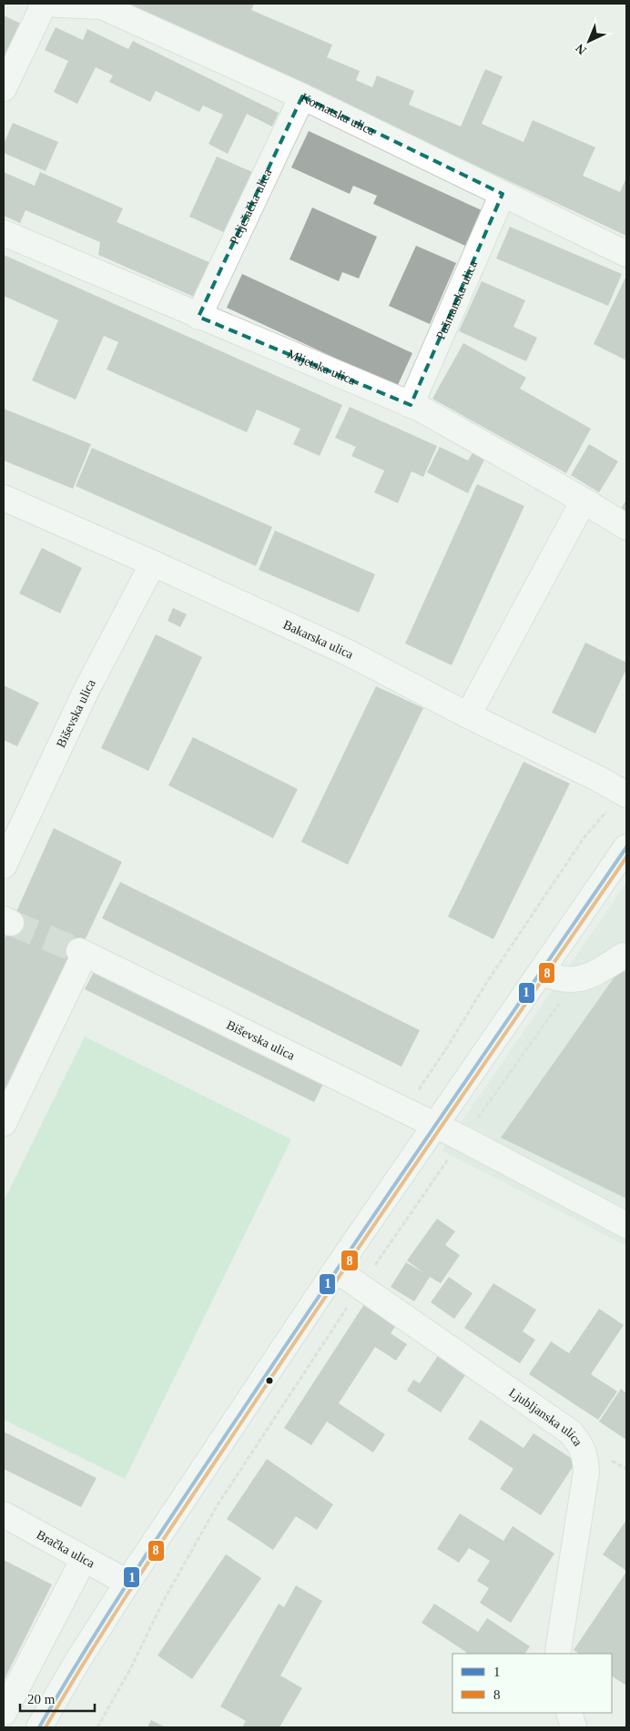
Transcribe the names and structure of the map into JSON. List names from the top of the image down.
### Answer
{
  "streets": {
    "street": [
      "Kornatska ulica",
      "Pelješačka ulica",
      "Pašmanska ulica",
      "Mljetska ulica",
      "Bakarska ulica",
      "Biševska ulica",
      "Ljubljanska ulica",
      "Bračka ulica"
    ]
  },
  "crossings": [
    ["Kornatska ulica", "Pelješačka ulica"],
    ["Kornatska ulica", "Pašmanska ulica"],
    ["Pelješačka ulica", "Mljetska ulica"],
    ["Pašmanska ulica", "Mljetska ulica"],
    ["Bakarska ulica", "Biševska ulica"]
  ],
  "lines": ["transit line 1", "transit line 8"],
  "legend": ["1", "8"],
  "scale_bar": "20 m",
  "north": "bottom left"
}
